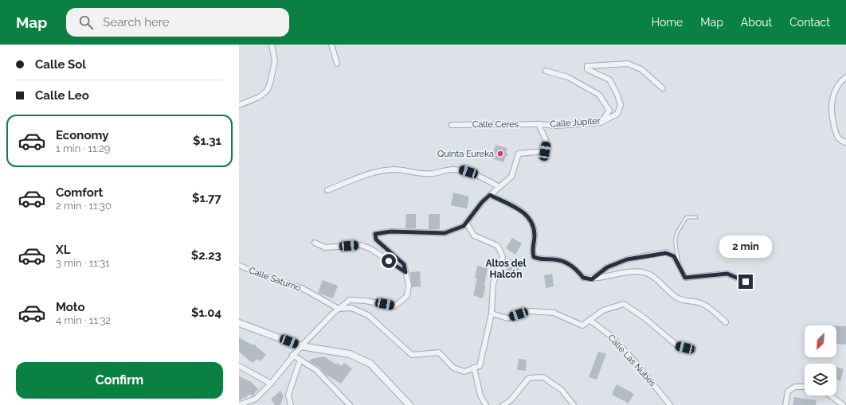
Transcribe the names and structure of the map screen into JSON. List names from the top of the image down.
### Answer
{
  "streets": {
    "street": [
      "Calle Júpiter",
      "Calle Ceres",
      "Calle Saturno",
      "Calle Las Nubes"
    ]
  },
  "crossings": [
    ["Calle Júpiter", "Calle Ceres"],
    ["Calle Júpiter", "Calle Saturno"]
  ],
  "districts": ["Altos del Halcón"],
  "places": ["Quinta Eureka"],
  "north": "bottom left",
  "page": {
    "header": "Map",
    "search": "Search here",
    "nav": [
      "Home",
      "Map",
      "About",
      "Contact"
    ],
    "banner": ["Calle Sol", "Calle Leo"],
    "list": [
      {
        "name": "Economy",
        "note": "1 min · 11:29",
        "value": "$1.31"
      },
      {
        "name": "Comfort",
        "note": "2 min · 11:30",
        "value": "$1.77"
      },
      {
        "name": "XL",
        "note": "3 min · 11:31",
        "value": "$2.23"
      },
      {
        "name": "Moto",
        "note": "4 min · 11:32",
        "value": "$1.04"
      }
    ],
    "bubble": "2 min",
    "buttons": "Confirm"
  }
}
